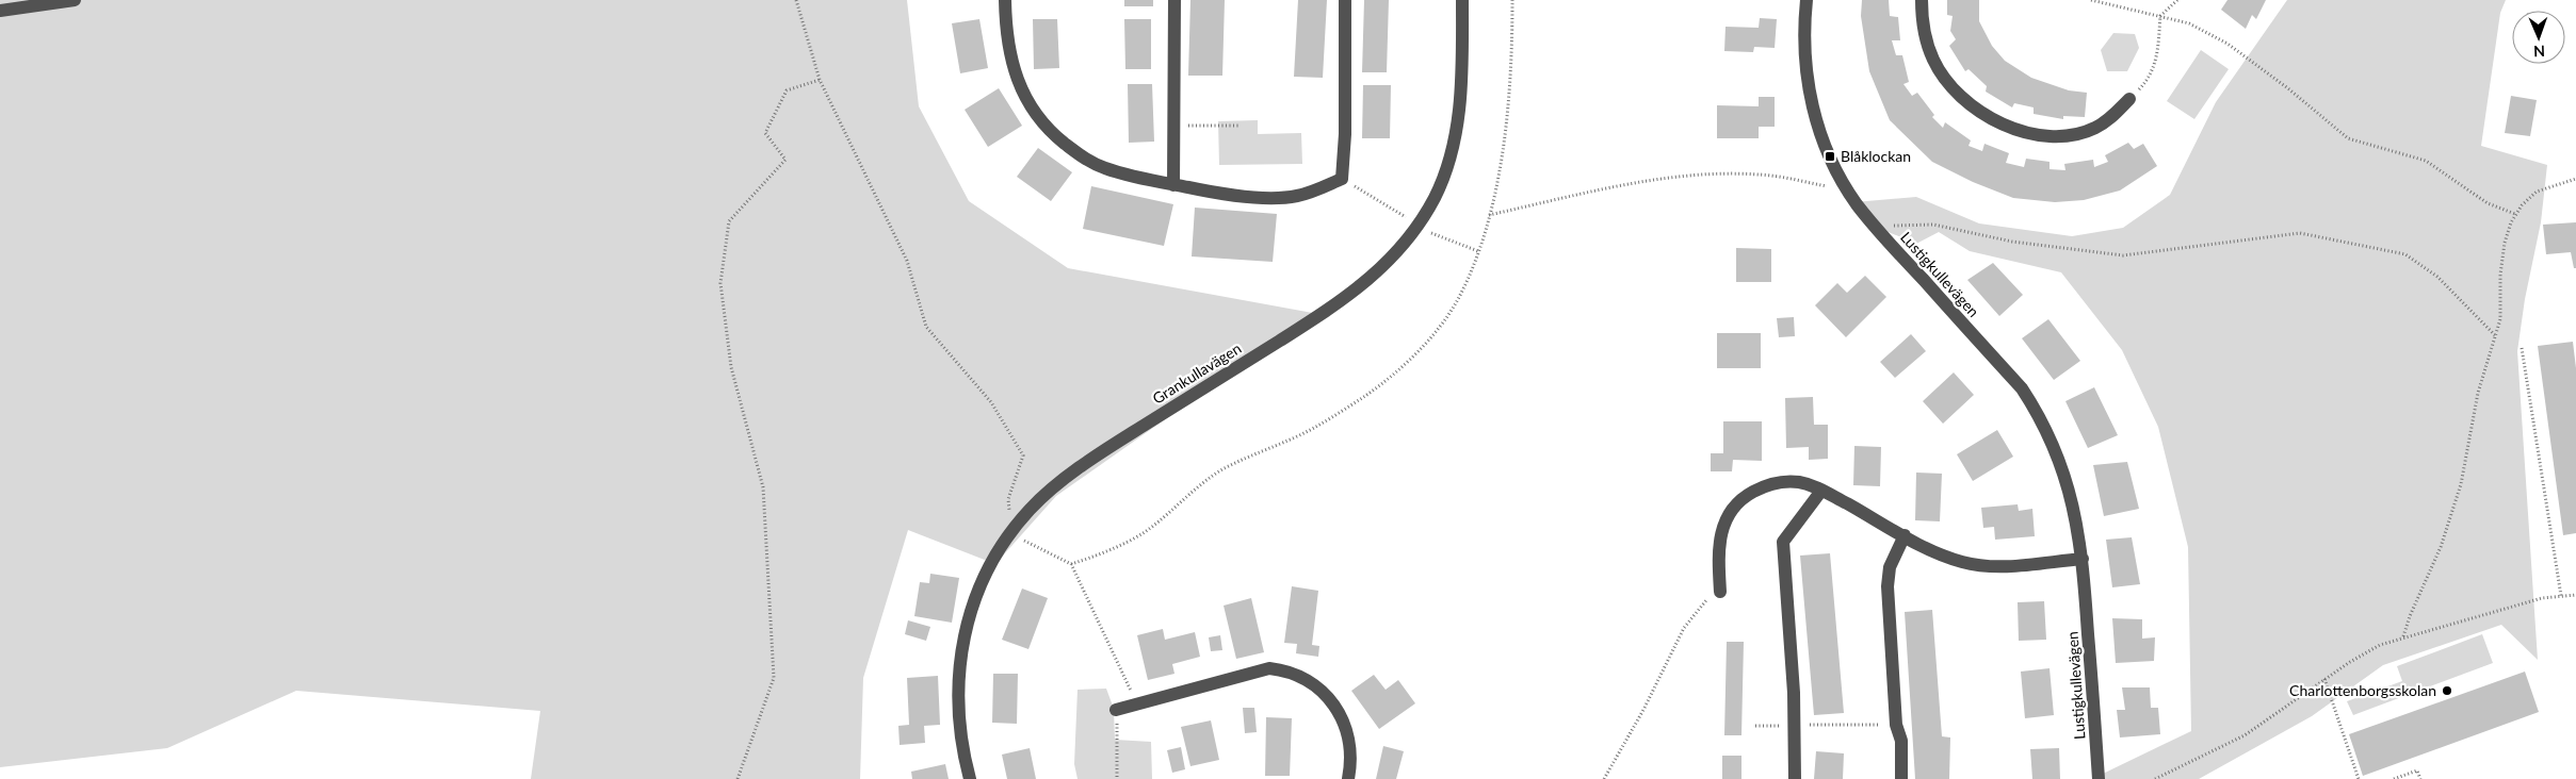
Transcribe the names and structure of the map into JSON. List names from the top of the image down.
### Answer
{
  "streets": {
    "street": ["Lustigkullevägen", "Grankullavägen"]
  },
  "places": {
    "transit": ["Blåklockan"],
    "other": ["Charlottenborgsskolan"]
  },
  "north": "bottom"
}
